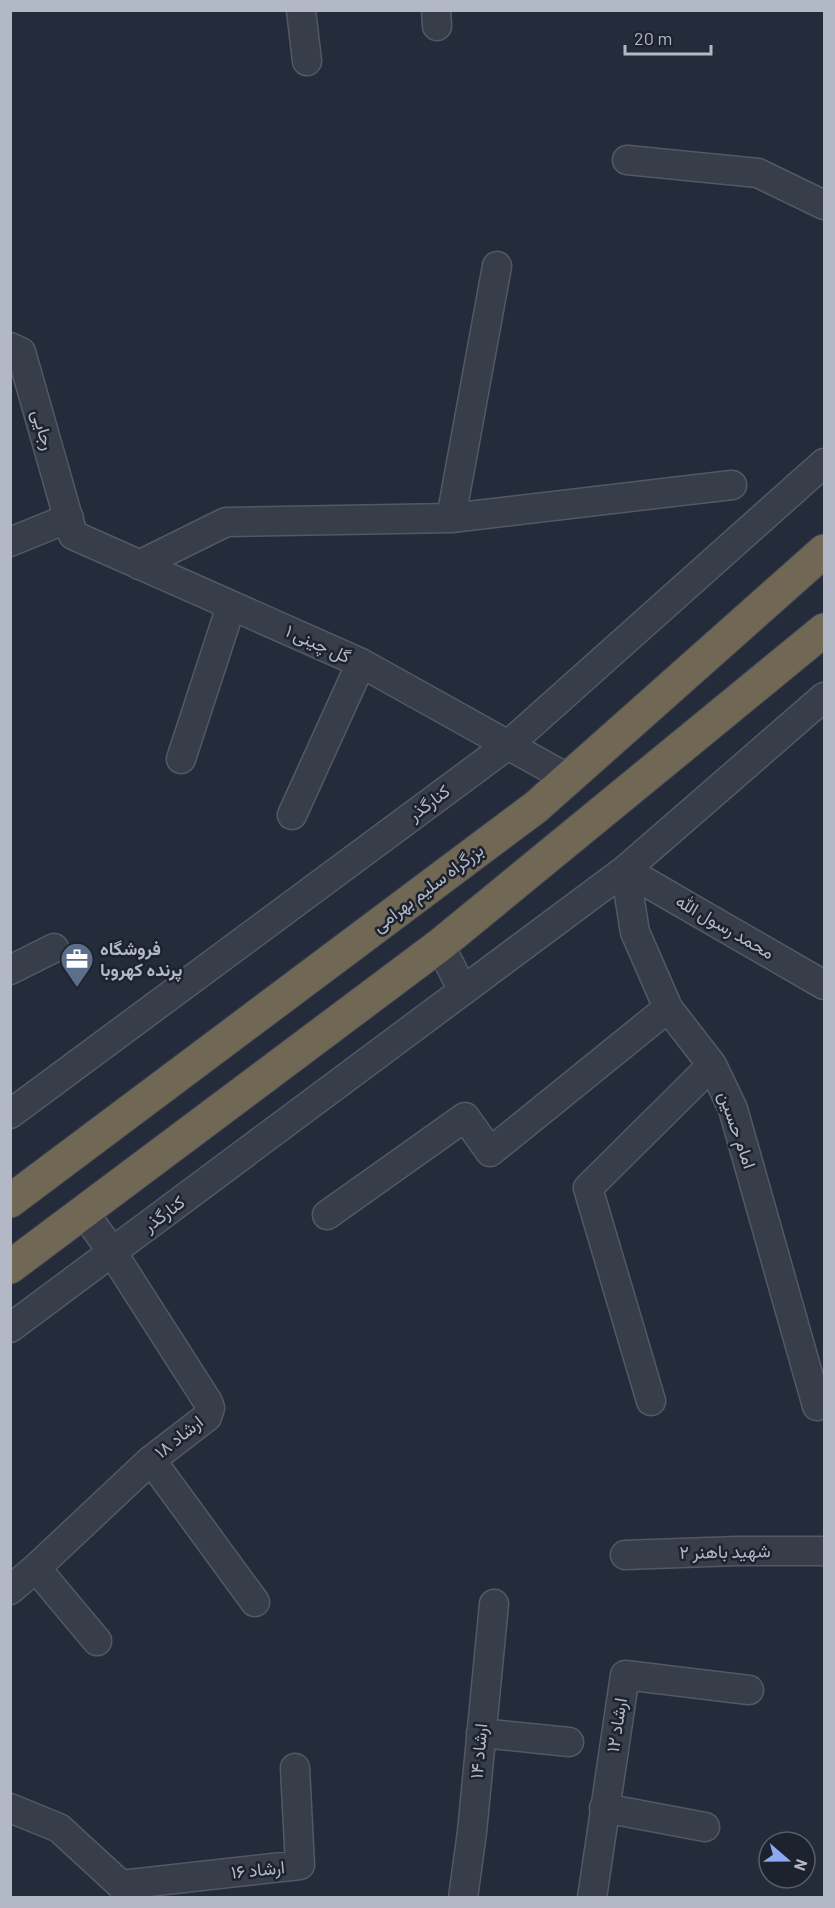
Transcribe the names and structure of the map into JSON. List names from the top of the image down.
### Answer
{
  "streets": {
    "highway": ["بزرگراه سلیم بهرامی"],
    "street": [
      "رجایی",
      "گل چینی ۱",
      "کنارگذر",
      "محمد رسول الله",
      "امام حسین",
      "ارشاد ۱۸",
      "شهید باهنر ۲",
      "ارشاد ۱۲",
      "ارشاد ۱۴",
      "ارشاد ۱۶"
    ]
  },
  "crossings": [
    ["رجایی", "گل چینی ۱"],
    ["گل چینی ۱", "کنارگذر"],
    ["گل چینی ۱", "بزرگراه سلیم بهرامی"],
    ["کنارگذر", "محمد رسول الله"],
    ["کنارگذر", "امام حسین"],
    ["کنارگذر", "ارشاد ۱۸"],
    ["محمد رسول الله", "امام حسین"]
  ],
  "places": {
    "office": ["فروشگاه پرنده کهروبا"]
  },
  "scale_bar": "20 m",
  "north": "right"
}
